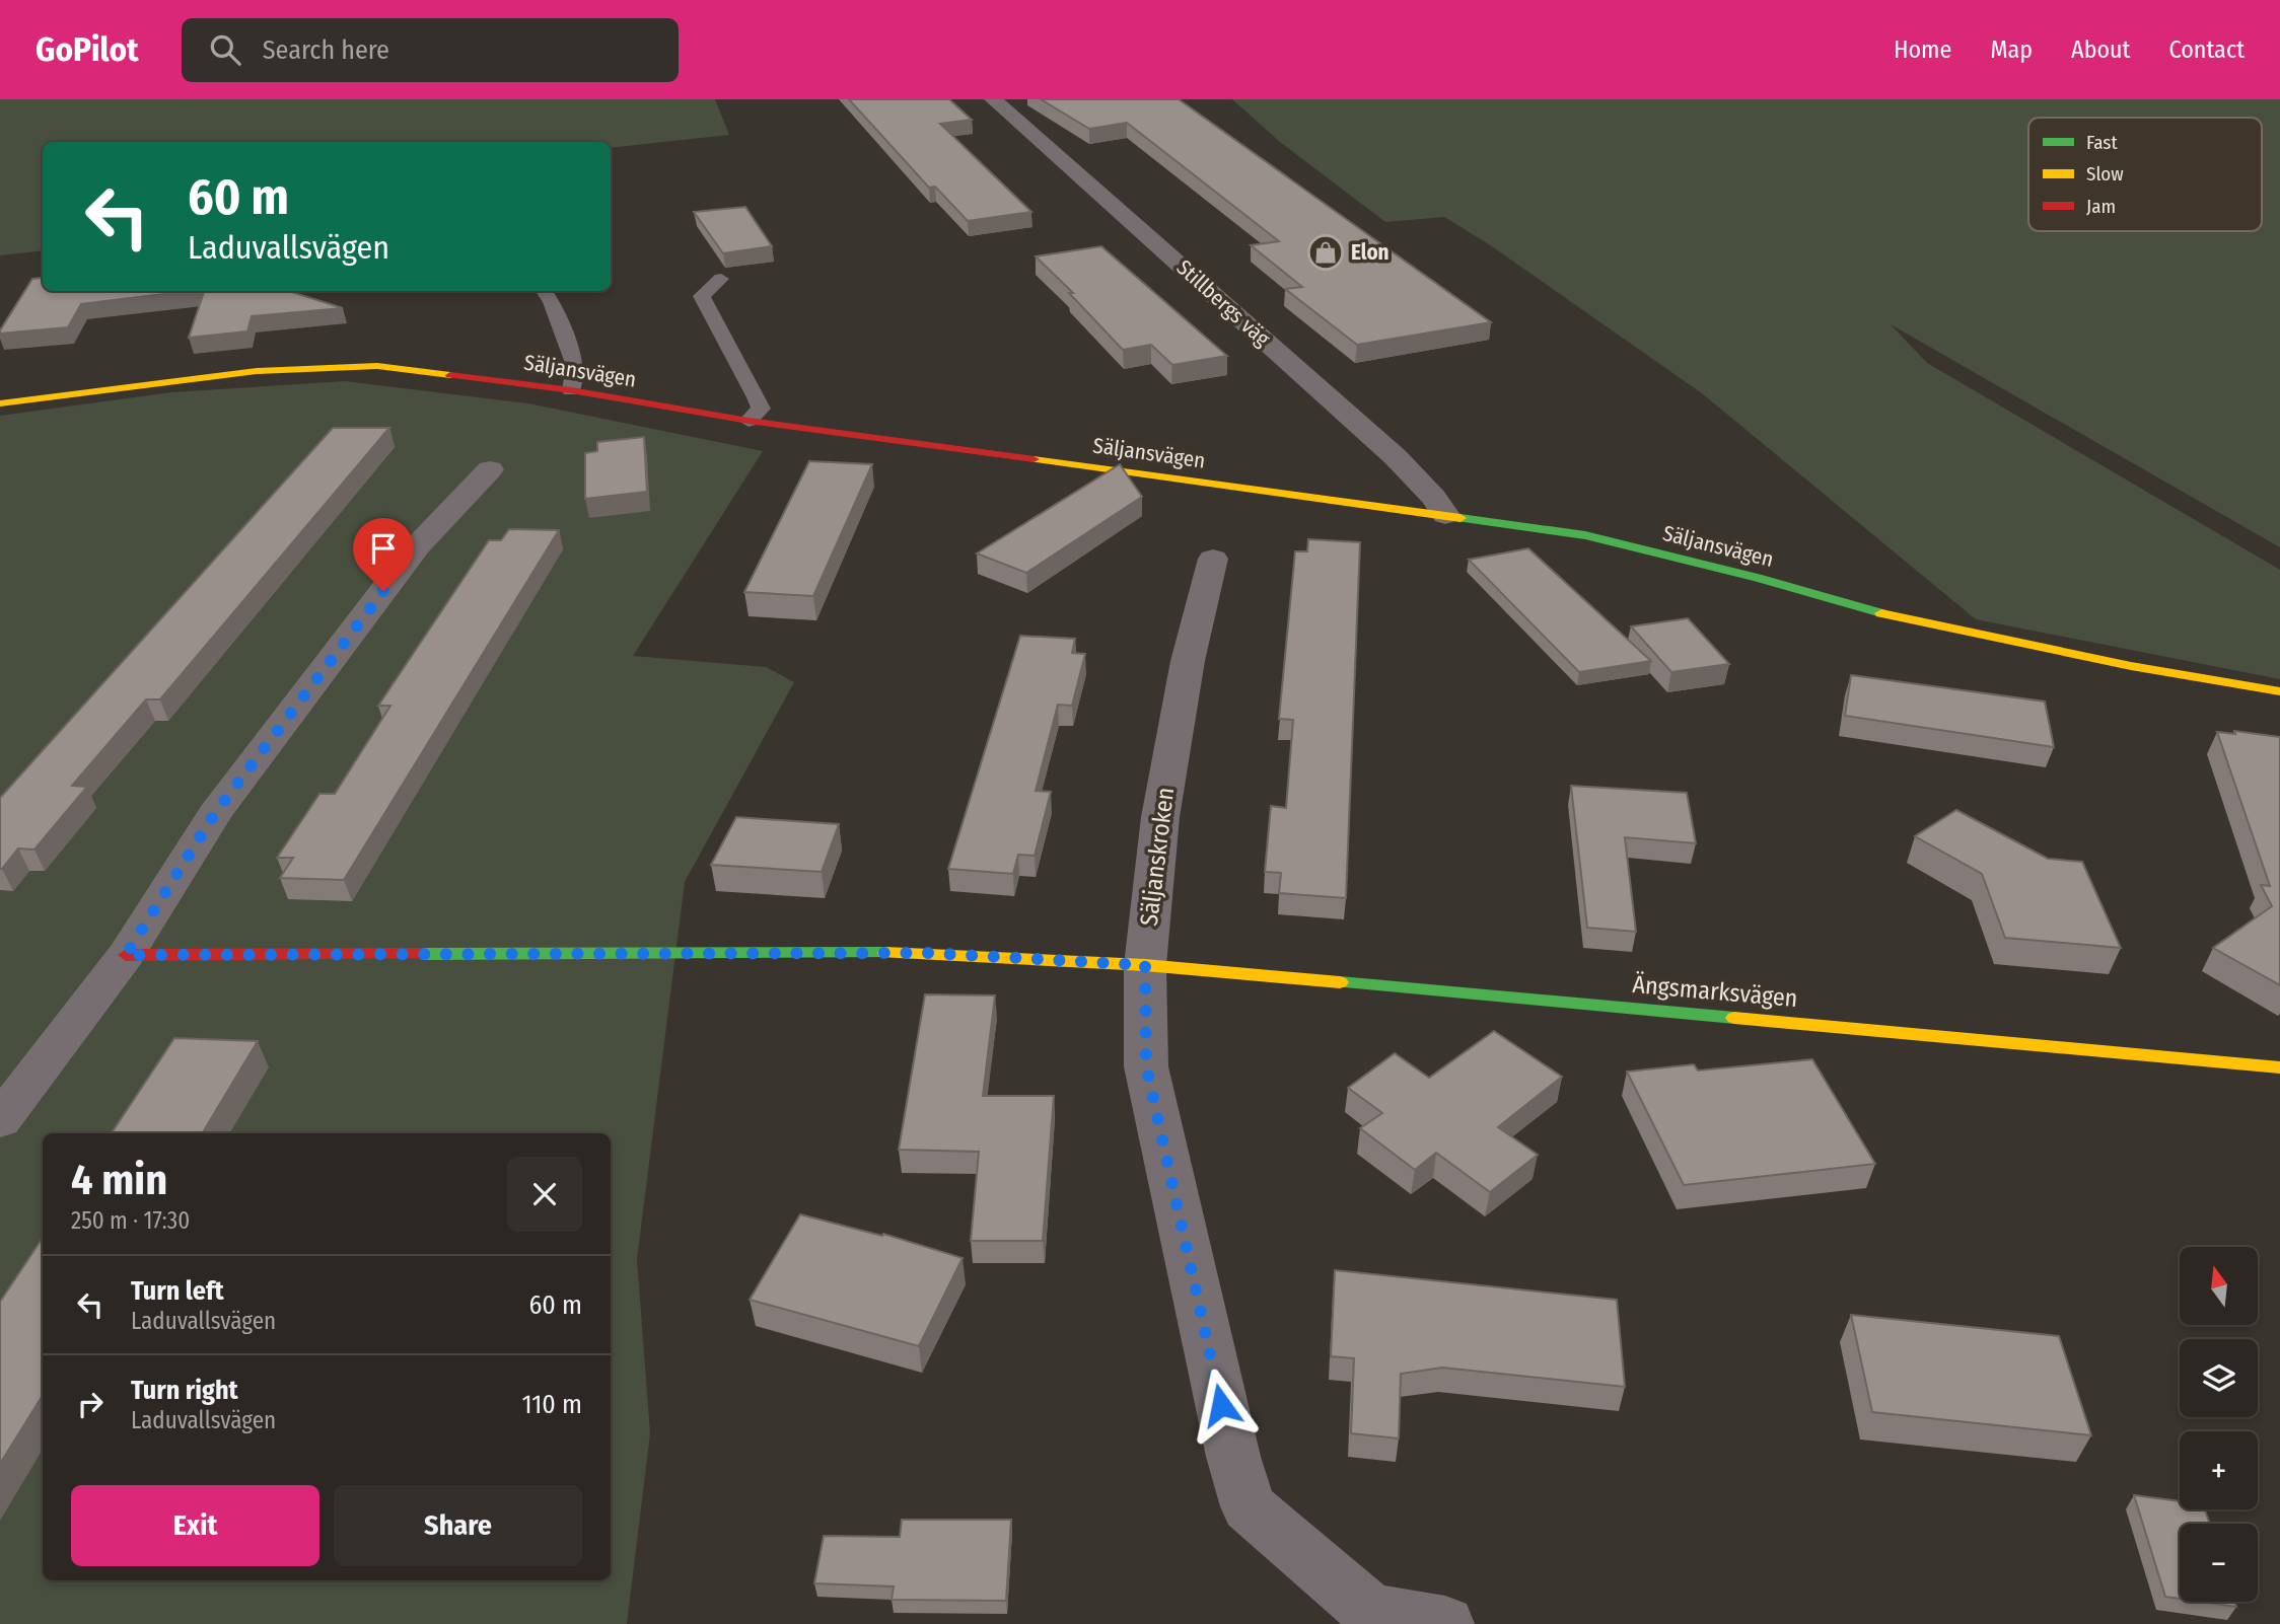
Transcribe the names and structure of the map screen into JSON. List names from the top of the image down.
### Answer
{
  "streets": {
    "street": [
      "Stillbergs väg",
      "Säljansvägen",
      "Säljanskroken",
      "Ängsmarksvägen"
    ]
  },
  "crossings": [
    ["Stillbergs väg", "Säljansvägen"],
    ["Säljanskroken", "Ängsmarksvägen"]
  ],
  "places": {
    "shop": ["Elon"]
  },
  "legend": ["Fast", "Slow", "Jam"],
  "north": "top",
  "page": {
    "header": "GoPilot",
    "search": "Search here",
    "nav": [
      "Home",
      "Map",
      "About",
      "Contact"
    ],
    "turn": ["60 m", "Laduvallsvägen"],
    "heading": ["4 min", "250 m · 17:30"],
    "map_buttons": ["+", "−"],
    "list": [
      {
        "name": "Turn left",
        "note": "Laduvallsvägen",
        "value": "60 m"
      },
      {
        "name": "Turn right",
        "note": "Laduvallsvägen",
        "value": "110 m"
      }
    ],
    "buttons": ["Exit", "Share"]
  }
}
